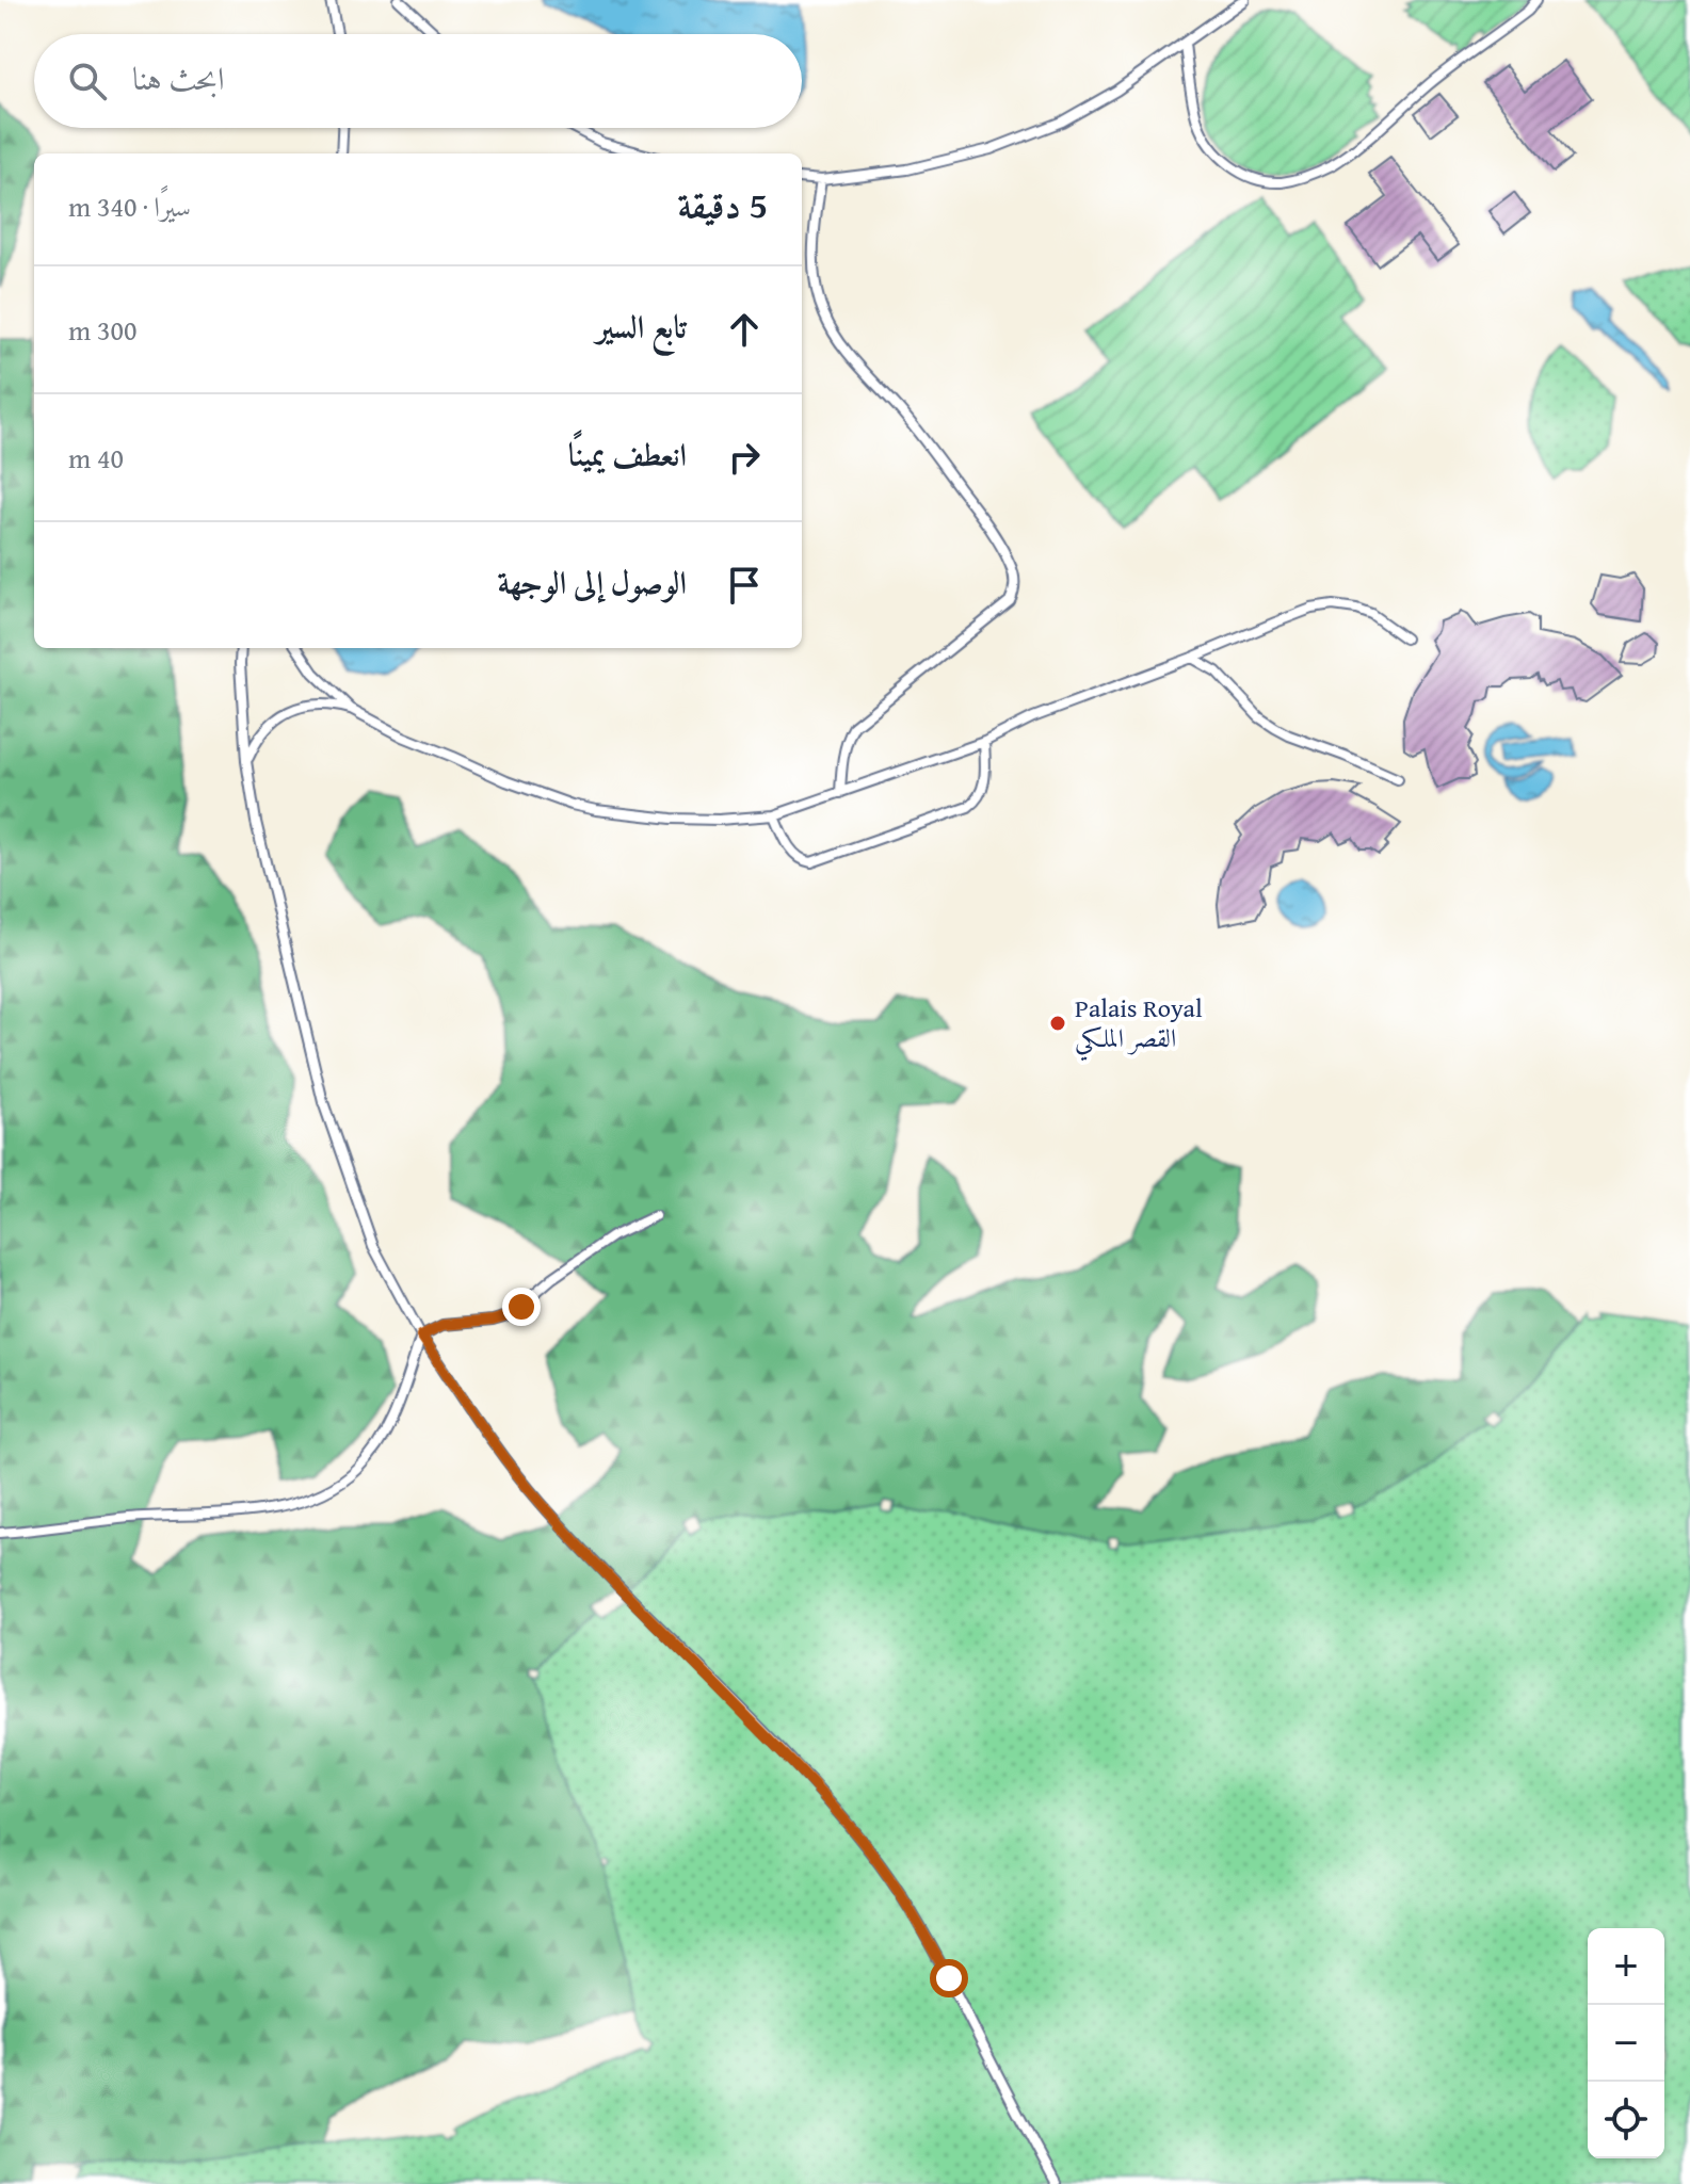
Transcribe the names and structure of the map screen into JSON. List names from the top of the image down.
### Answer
{
  "places": ["Palais Royal القصر الملكي"],
  "page": {
    "search": "ابحث هنا",
    "heading": ["5 دقيقة", "سيرًا · 340 m"],
    "list": [
      ["تابع السير", "300 m"],
      ["انعطف يمينًا", "40 m"],
      "الوصول إلى الوجهة"
    ],
    "map_buttons": ["+", "−"]
  }
}
